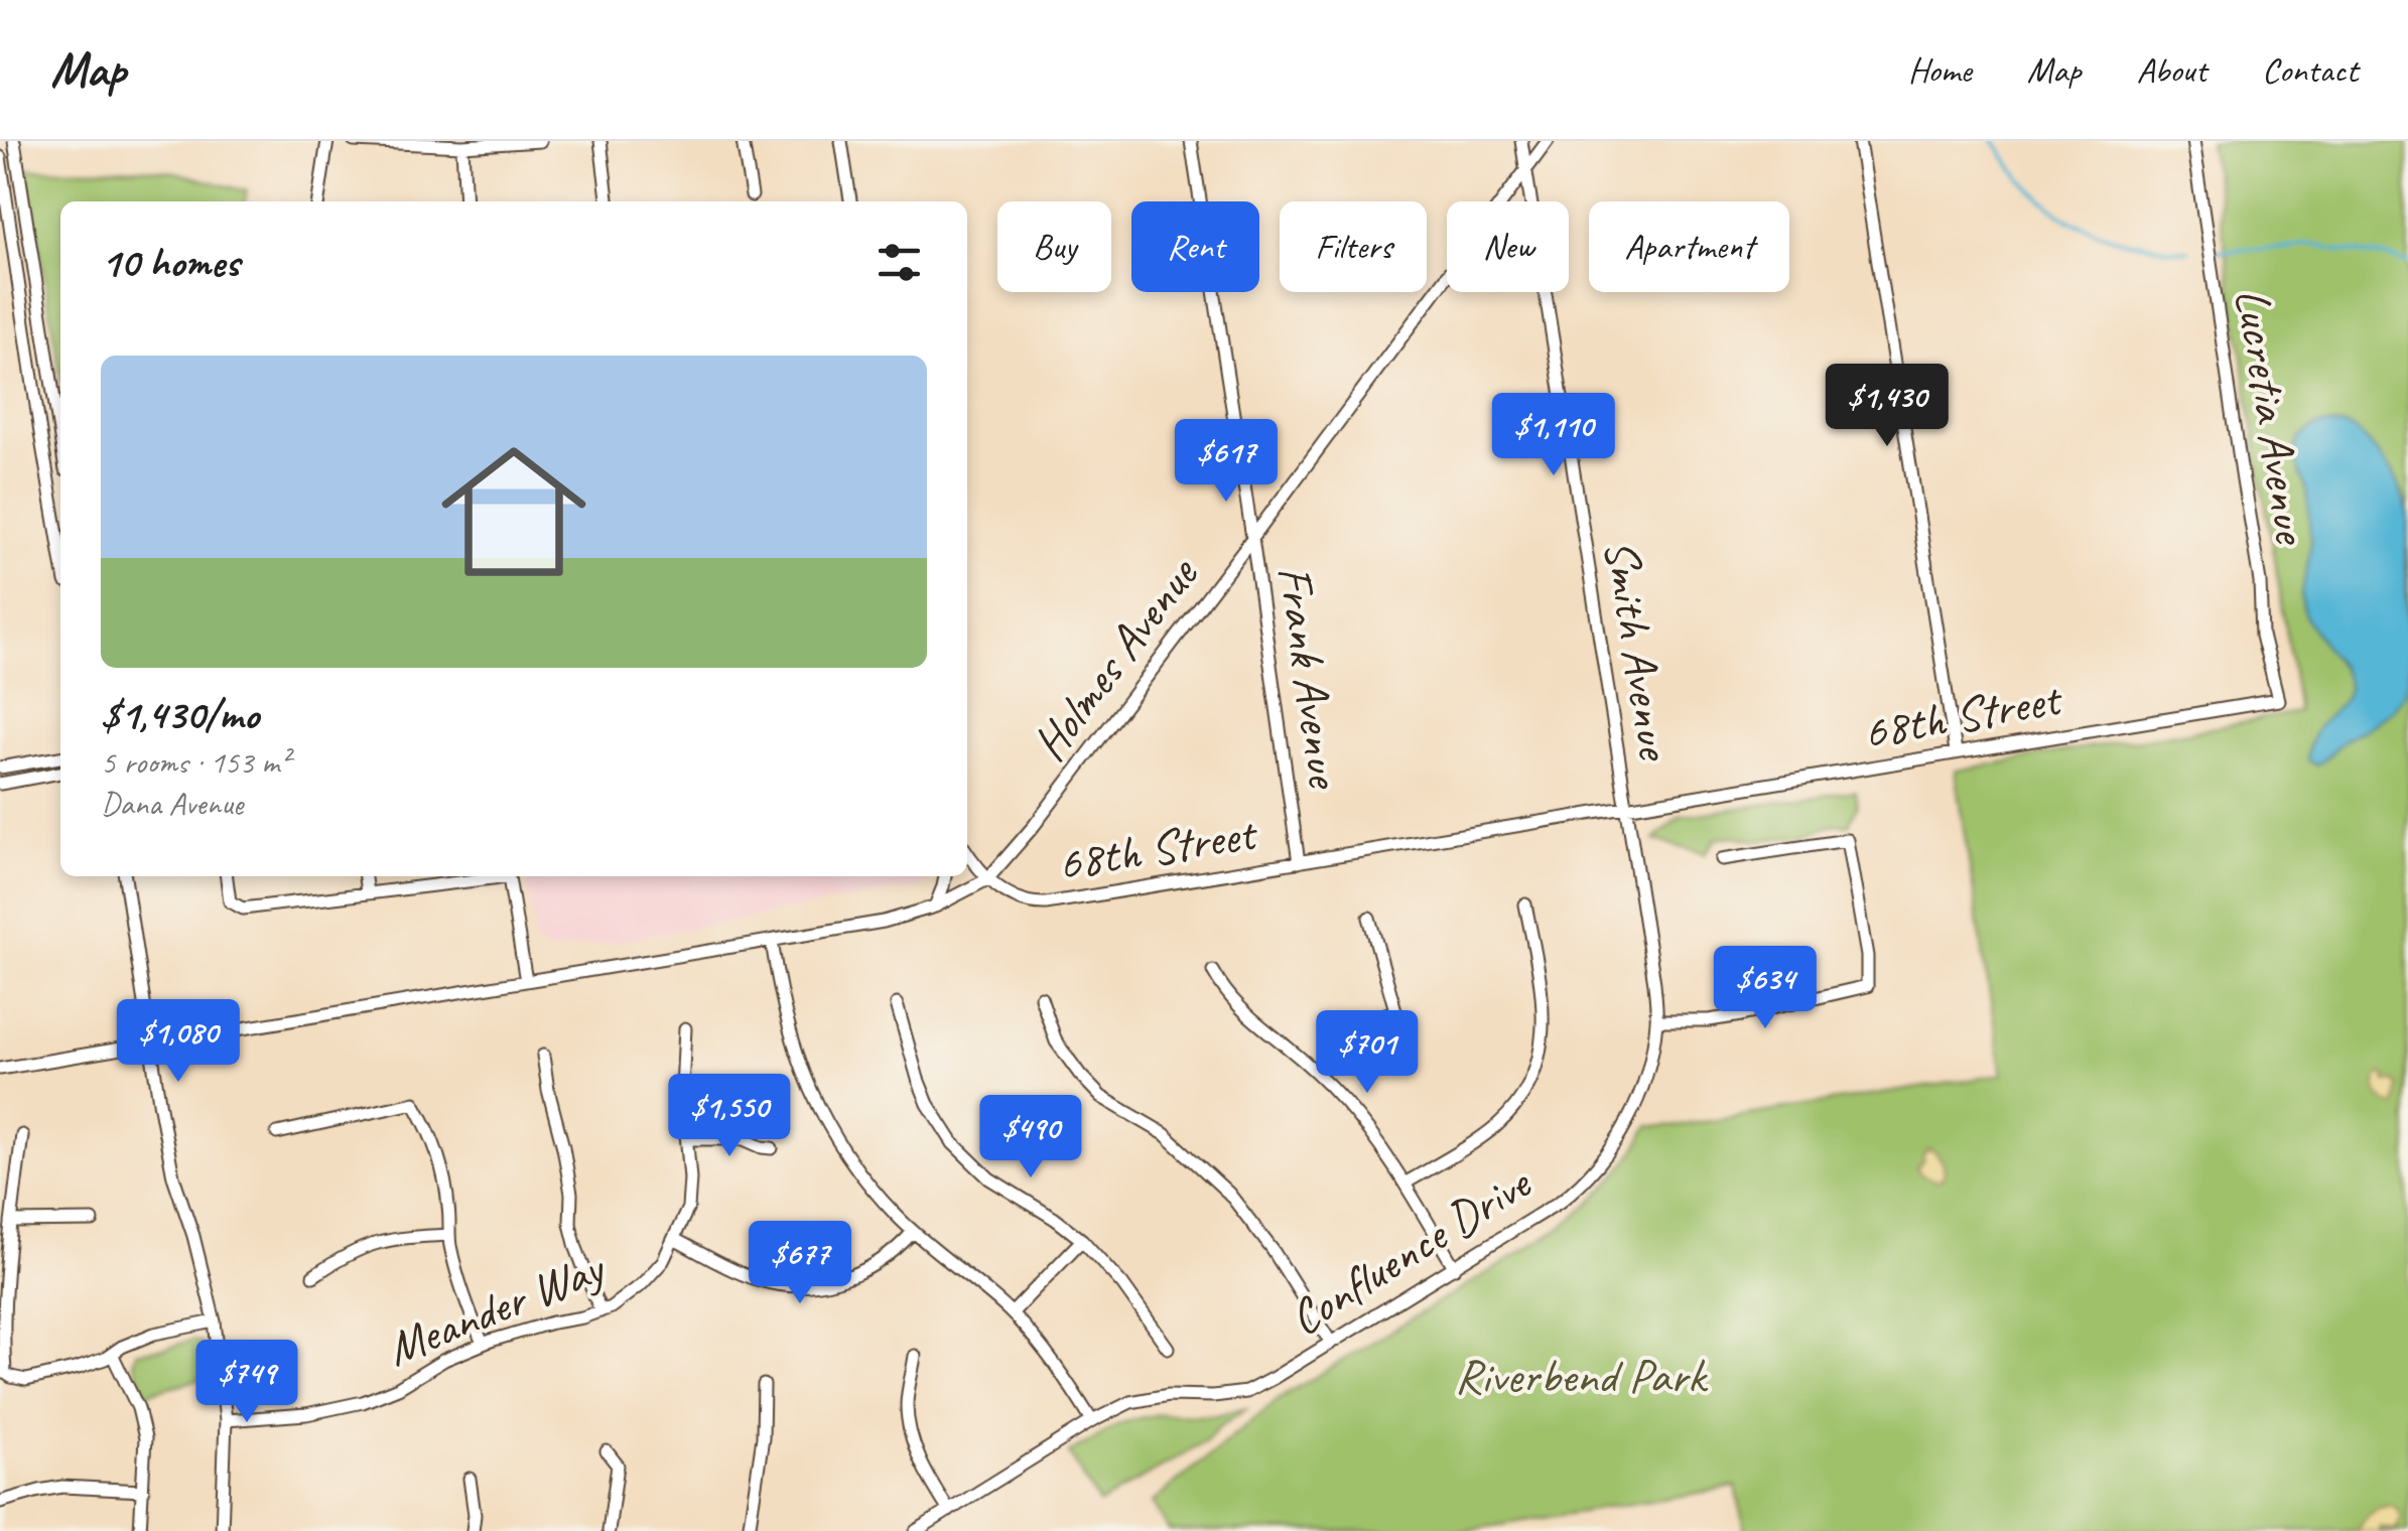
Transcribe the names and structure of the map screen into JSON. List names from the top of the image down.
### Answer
{
  "streets": {
    "street": [
      "Lucretia Avenue",
      "Smith Avenue",
      "Holmes Avenue",
      "Frank Avenue",
      "68th Street",
      "Confluence Drive",
      "Meander Way"
    ]
  },
  "crossings": [
    ["Lucretia Avenue", "68th Street"],
    ["Smith Avenue", "Holmes Avenue"],
    ["Smith Avenue", "68th Street"],
    ["Smith Avenue", "Confluence Drive"],
    ["Holmes Avenue", "Frank Avenue"],
    ["Holmes Avenue", "68th Street"],
    ["Frank Avenue", "68th Street"],
    ["68th Street", "Confluence Drive"]
  ],
  "parks": ["Riverbend Park"],
  "page": {
    "header": "Map",
    "nav": [
      "Home",
      "Map",
      "About",
      "Contact"
    ],
    "chip": [
      "Buy",
      "Rent",
      "Filters",
      "New",
      "Apartment"
    ],
    "heading": "10 homes",
    "list": [
      {
        "name": "$1,430/mo",
        "note": "5 rooms · 153 m² · Dana Avenue"
      }
    ],
    "price": [
      "$1,430",
      "$1,110",
      "$617",
      "$634",
      "$1,080",
      "$701",
      "$1,550",
      "$490",
      "$677",
      "$749"
    ]
  }
}
